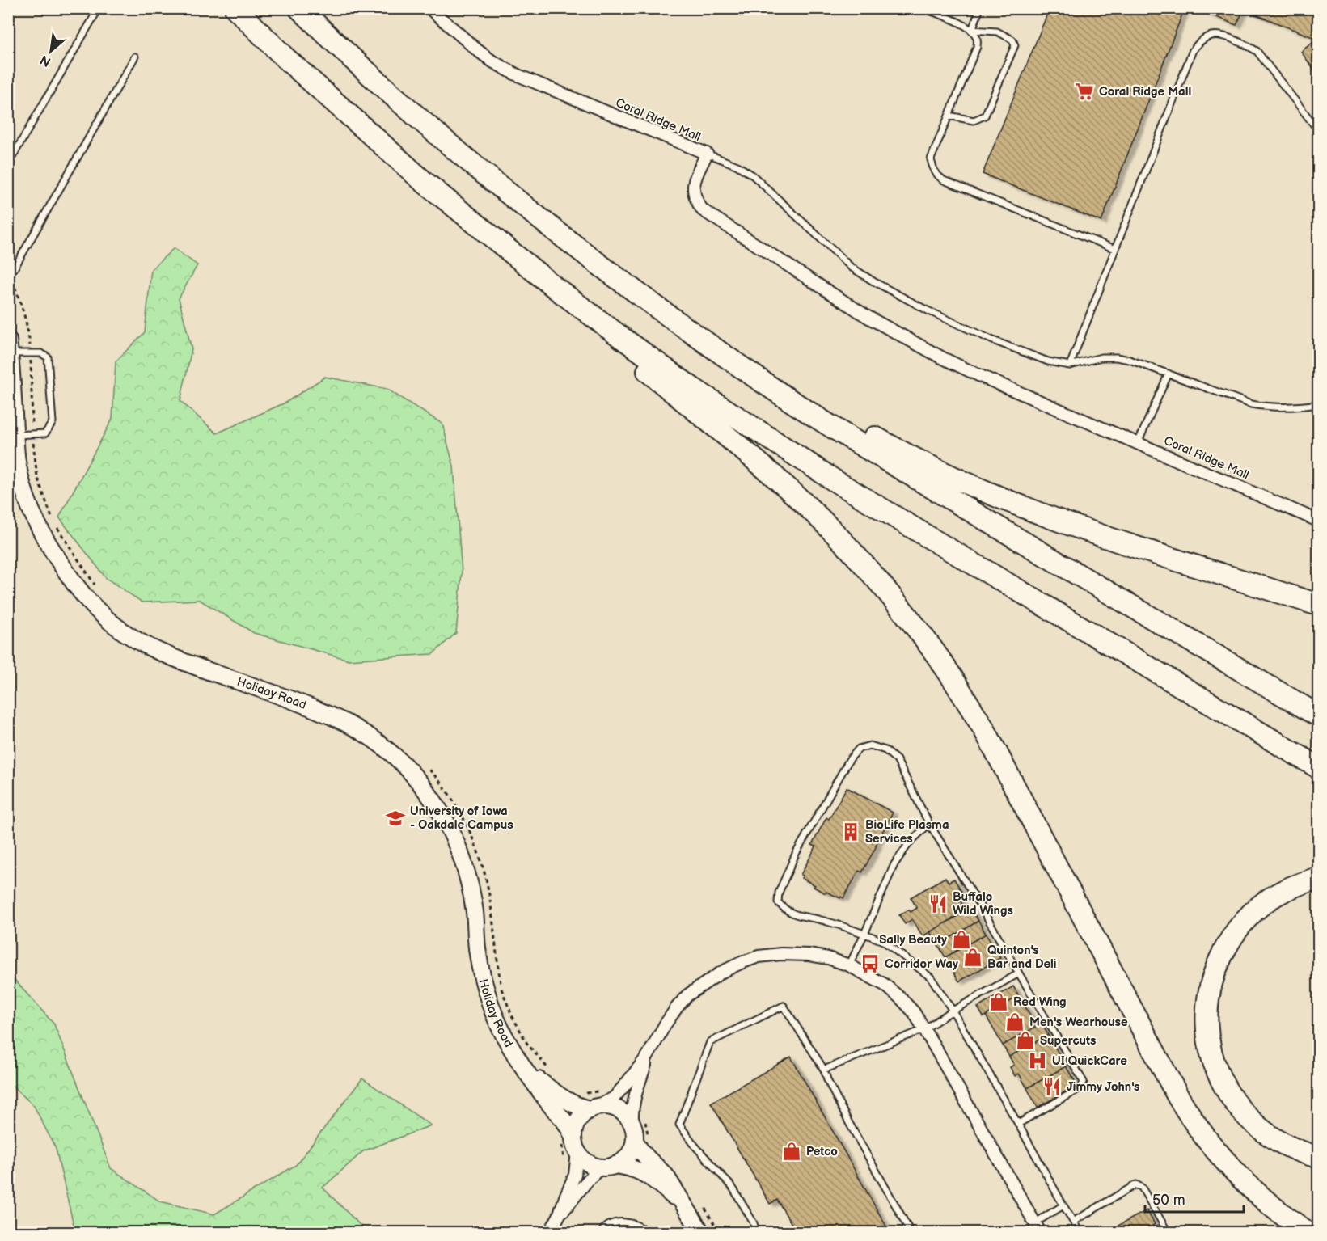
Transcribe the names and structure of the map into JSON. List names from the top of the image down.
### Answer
{
  "streets": {
    "street": ["Coral Ridge Mall", "Holiday Road"]
  },
  "places": {
    "supermarket": ["Coral Ridge Mall"],
    "school or university": ["University of Iowa - Oakdale Campus"],
    "building": ["BioLife Plasma Services"],
    "restaurant": ["Buffalo Wild Wings", "Jimmy John's"],
    "shop": [
      "Sally Beauty",
      "Quinton's Bar and Deli",
      "Red Wing",
      "Men's Wearhouse",
      "Supercuts",
      "Petco"
    ],
    "bus stop": ["Corridor Way"],
    "hospital": ["UI QuickCare"]
  },
  "scale_bar": "50 m",
  "north": "bottom left"
}
